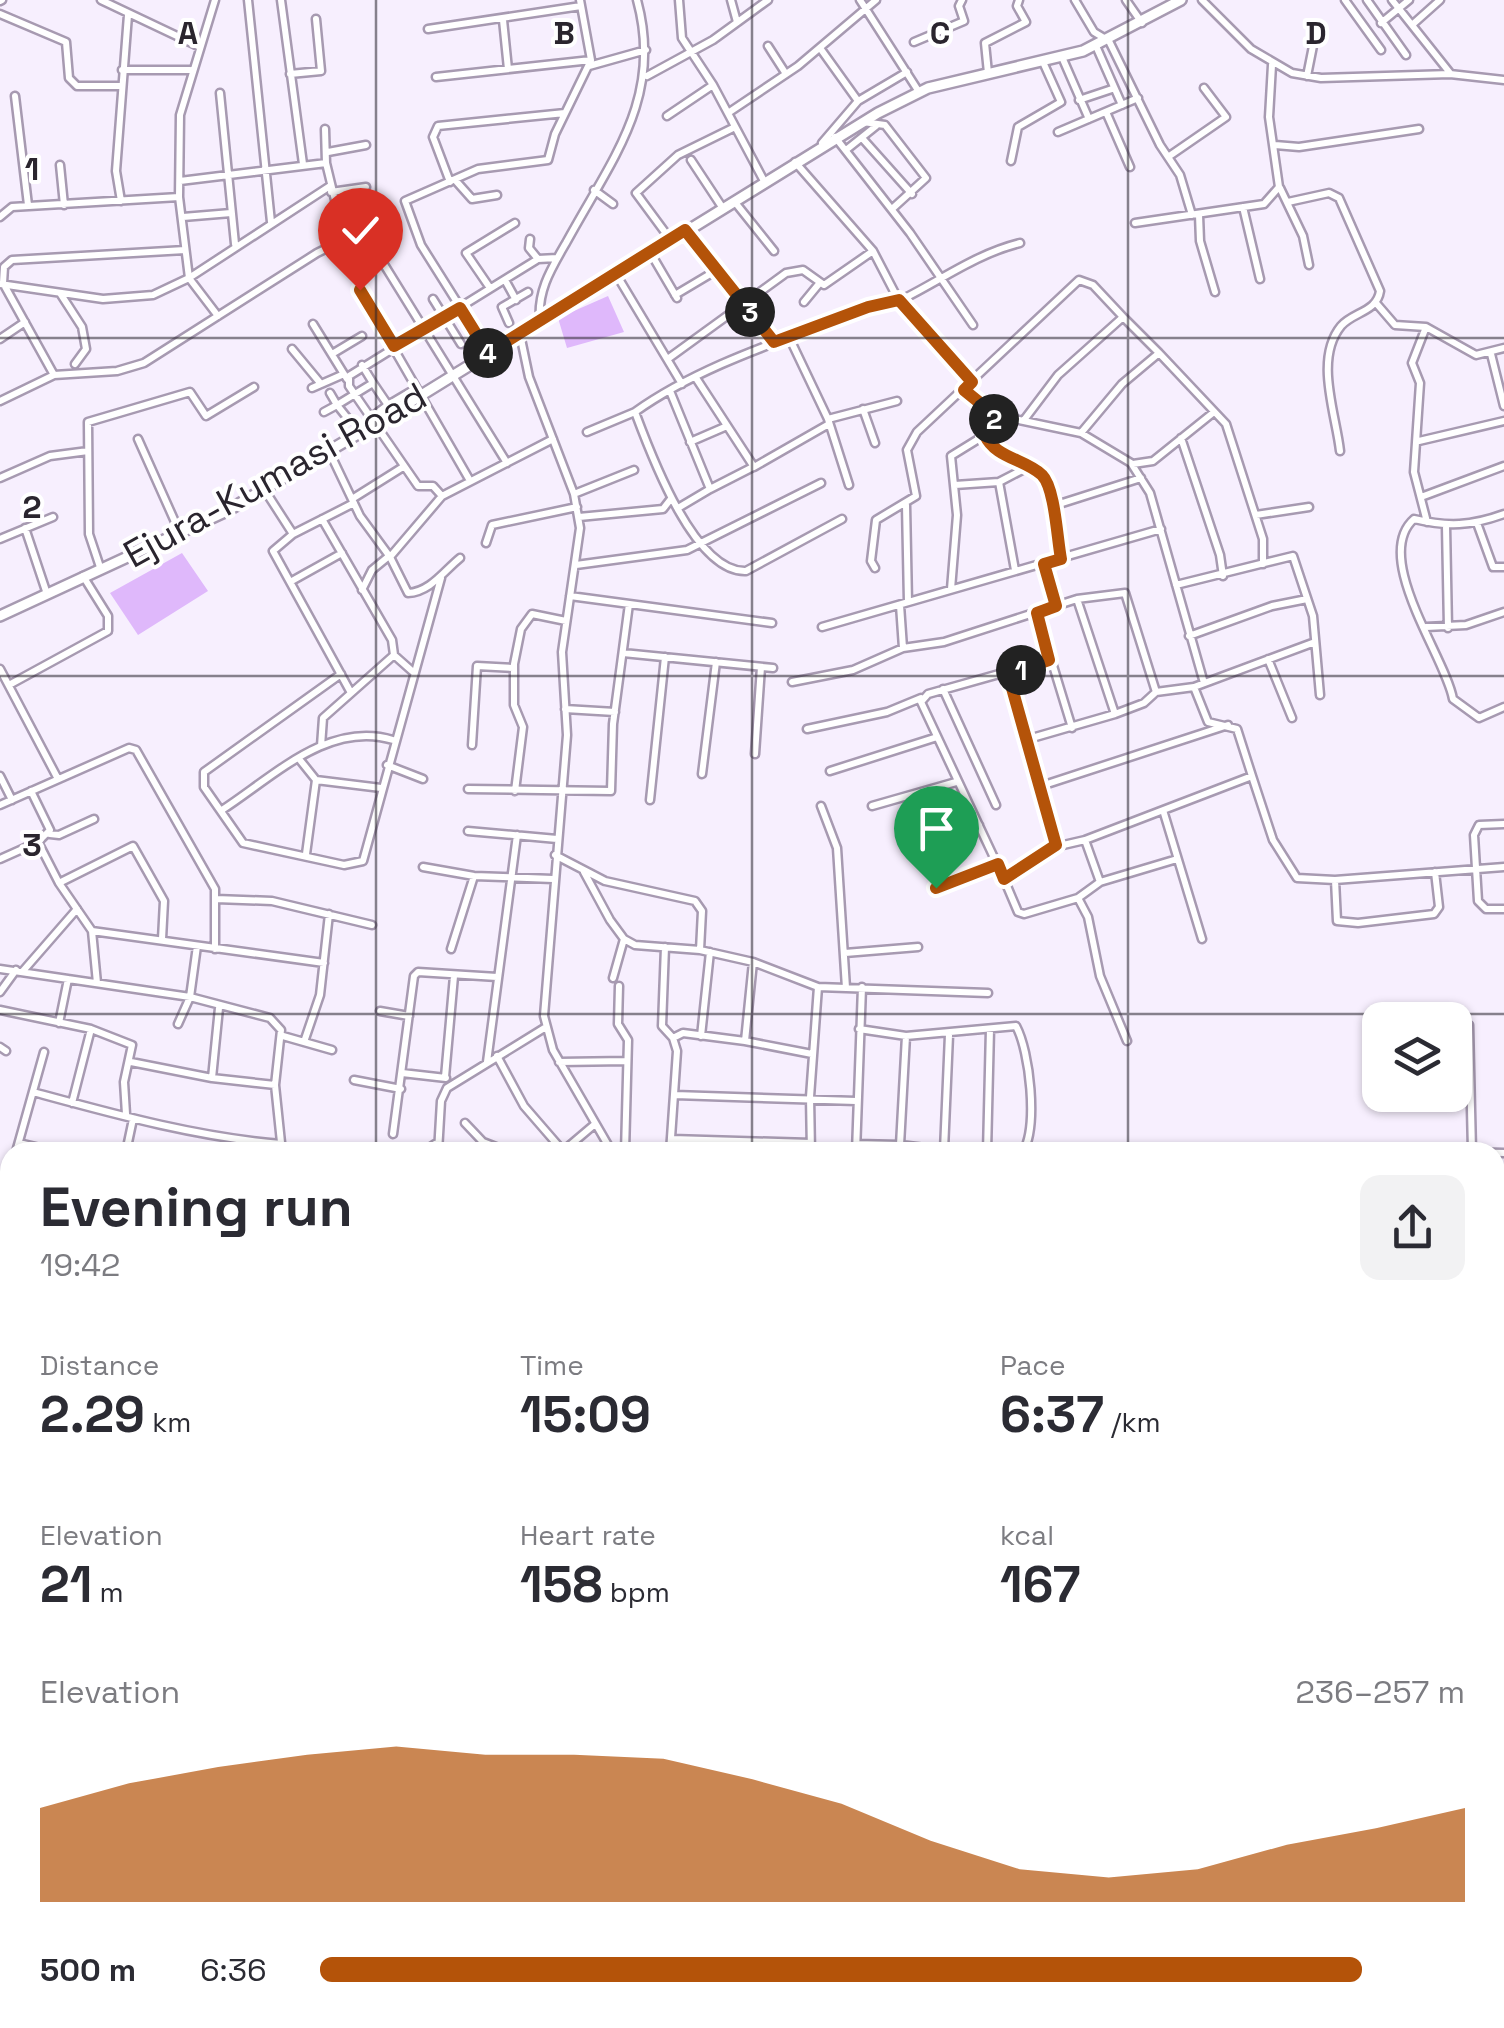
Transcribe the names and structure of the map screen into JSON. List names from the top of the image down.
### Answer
{
  "streets": {
    "main road": ["Ejura-Kumasi Road"]
  },
  "page": {
    "pins": [
      "3",
      "4",
      "2",
      "1"
    ],
    "heading": ["Evening run", "19:42"],
    "stats": [
      ["Distance", "2.29 km"],
      ["Time", "15:09"],
      ["Pace", "6:37 /km"],
      ["Elevation", "21 m"],
      ["Heart rate", "158 bpm"],
      ["kcal", "167"]
    ],
    "chart": ["Elevation", "236–257 m"],
    "list": [
      {
        "name": "500 m",
        "note": "6:36"
      }
    ]
  },
  "grid": {
    "columns": [
      "A",
      "B",
      "C",
      "D"
    ],
    "rows": ["1", "2", "3"]
  }
}
